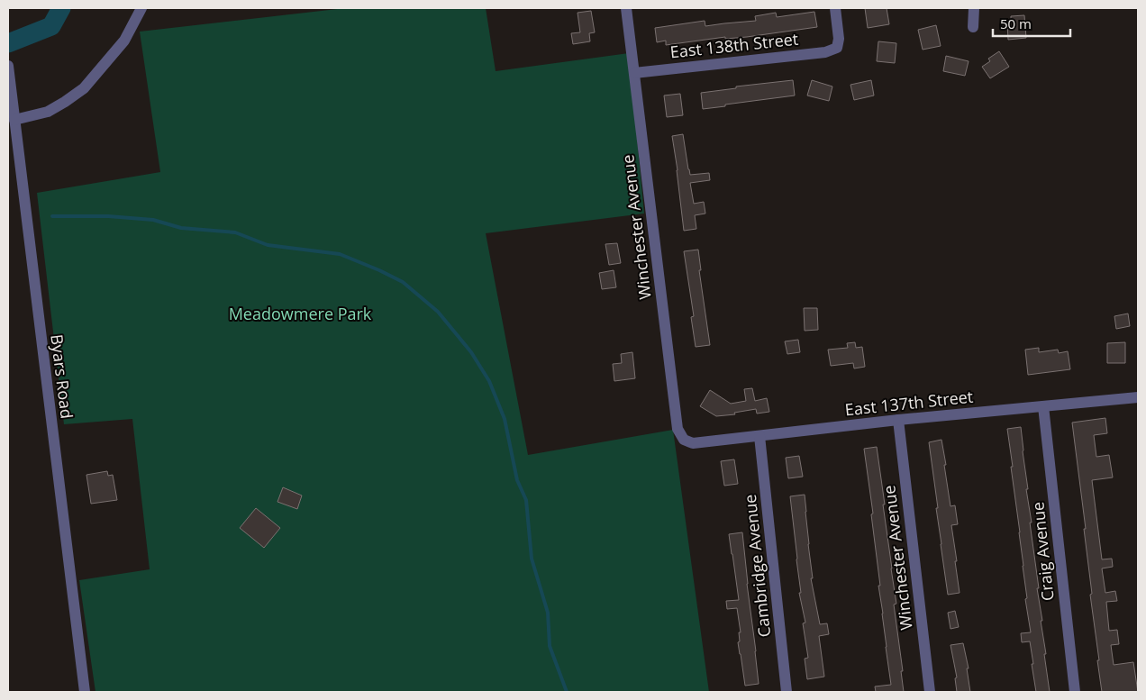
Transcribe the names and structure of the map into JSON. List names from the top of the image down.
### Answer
{
  "streets": {
    "street": [
      "East 138th Street",
      "Winchester Avenue",
      "Byars Road",
      "East 137th Street",
      "Craig Avenue",
      "Cambridge Avenue"
    ]
  },
  "crossings": [
    ["East 138th Street", "Winchester Avenue"],
    ["Winchester Avenue", "East 137th Street"],
    ["East 137th Street", "Craig Avenue"],
    ["East 137th Street", "Cambridge Avenue"]
  ],
  "parks": ["Meadowmere Park"],
  "scale_bar": "50 m"
}
